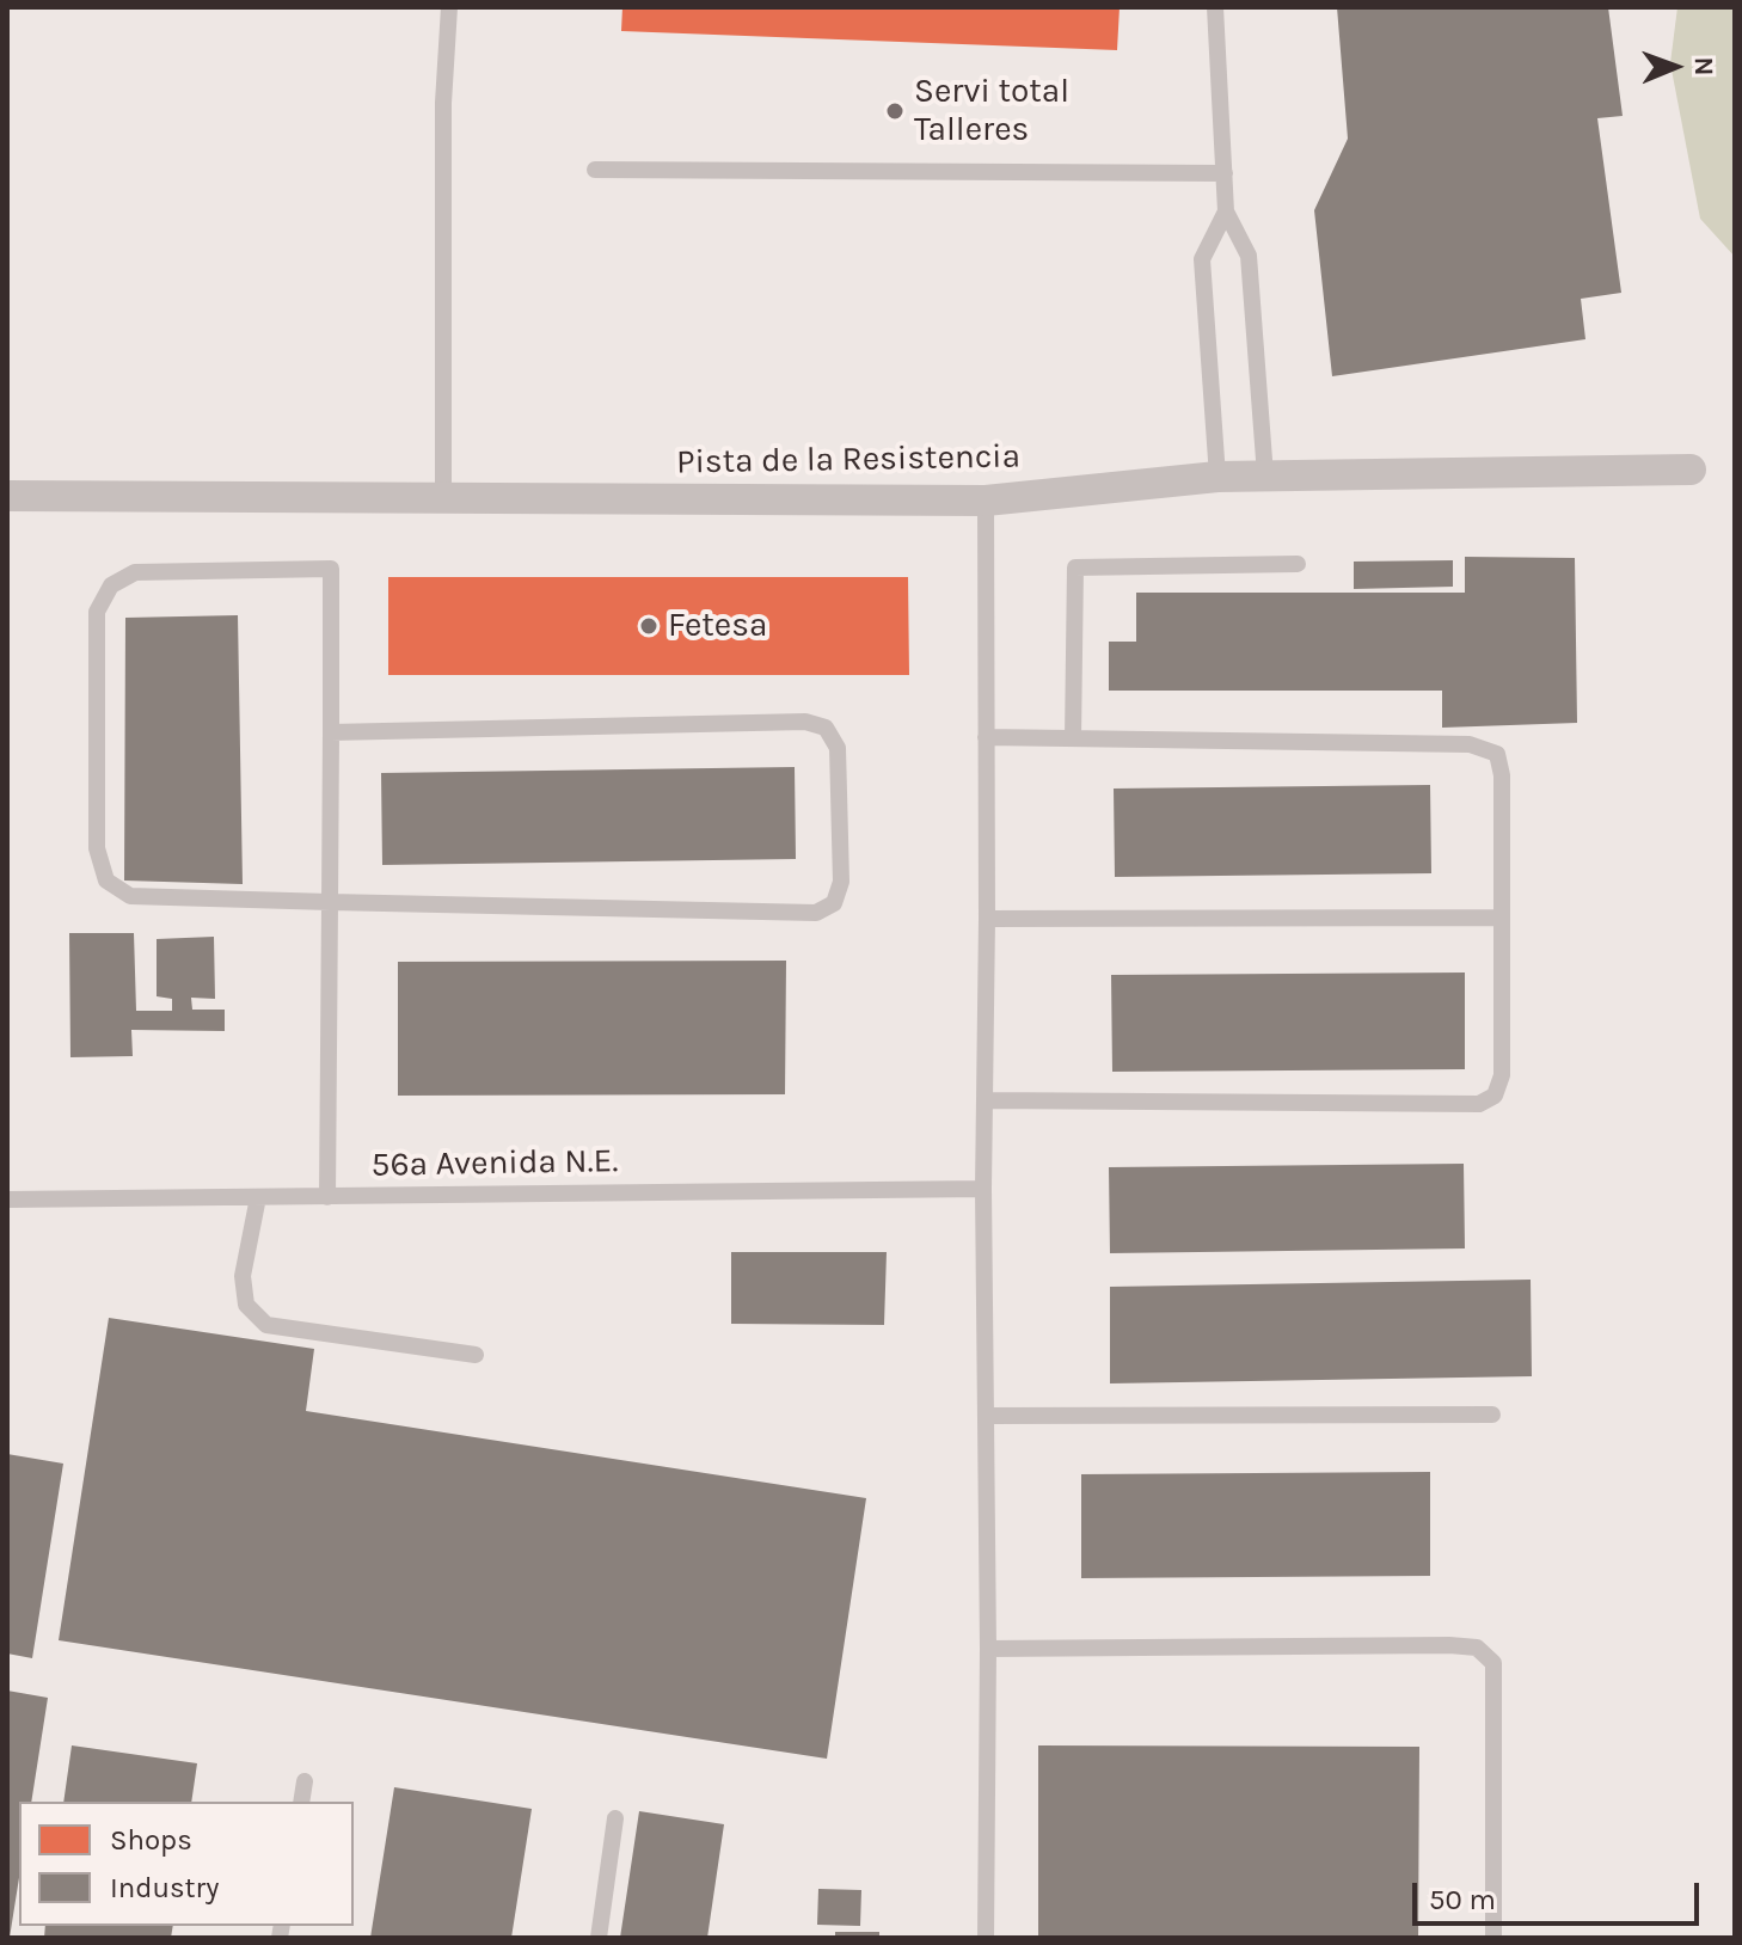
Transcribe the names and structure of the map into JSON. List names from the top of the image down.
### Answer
{
  "streets": {
    "street": ["Pista de la Resistencia"],
    "lane": ["56a Avenida N.E."]
  },
  "places": ["Servi total Talleres", "Fetesa"],
  "legend": ["Shops", "Industry"],
  "scale_bar": "50 m",
  "north": "right"
}
